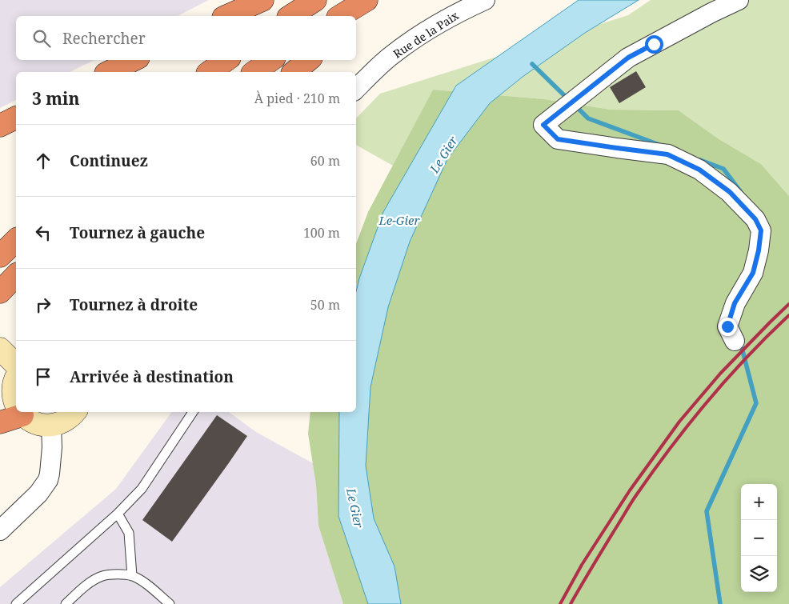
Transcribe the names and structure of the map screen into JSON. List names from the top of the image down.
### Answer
{
  "streets": {
    "street": ["Rue de la Paix"]
  },
  "water": ["Le Gier", "Le-Gier"],
  "page": {
    "search": "Rechercher",
    "heading": ["3 min", "À pied · 210 m"],
    "list": [
      ["Continuez", "60 m"],
      ["Tournez à gauche", "100 m"],
      ["Tournez à droite", "50 m"],
      "Arrivée à destination"
    ],
    "map_buttons": ["+", "−"]
  }
}
